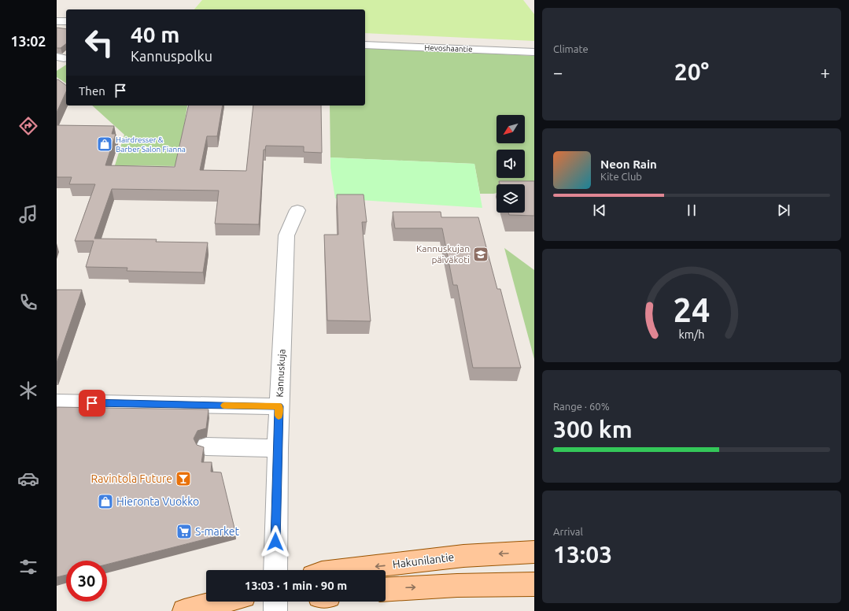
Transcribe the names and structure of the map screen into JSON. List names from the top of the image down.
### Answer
{
  "streets": {
    "main road": ["Hakunilantie"],
    "street": ["Hevoshaantie", "Kannuskuja"]
  },
  "places": {
    "shop": ["Hairdresser & Barber Salon Fianna", "Hieronta Vuokko"],
    "school or university": ["Kannuskujan päiväkoti"],
    "bar": ["Ravintola Future"],
    "supermarket": ["S-market"]
  },
  "north": "bottom left",
  "page": {
    "tabs": "13:02",
    "tile": [
      "Climate",
      ["Range · 60%", "300 km"],
      ["Arrival", "13:03"]
    ],
    "turn": ["40 m", "Kannuspolku"],
    "heat": ["−", "20°", "+"],
    "then": "Then",
    "song": ["Neon Rain", "Kite Club"],
    "limit": "30",
    "trip": "13:03 · 1 min · 90 m",
    "gauge": ["24", "km/h"]
  }
}
